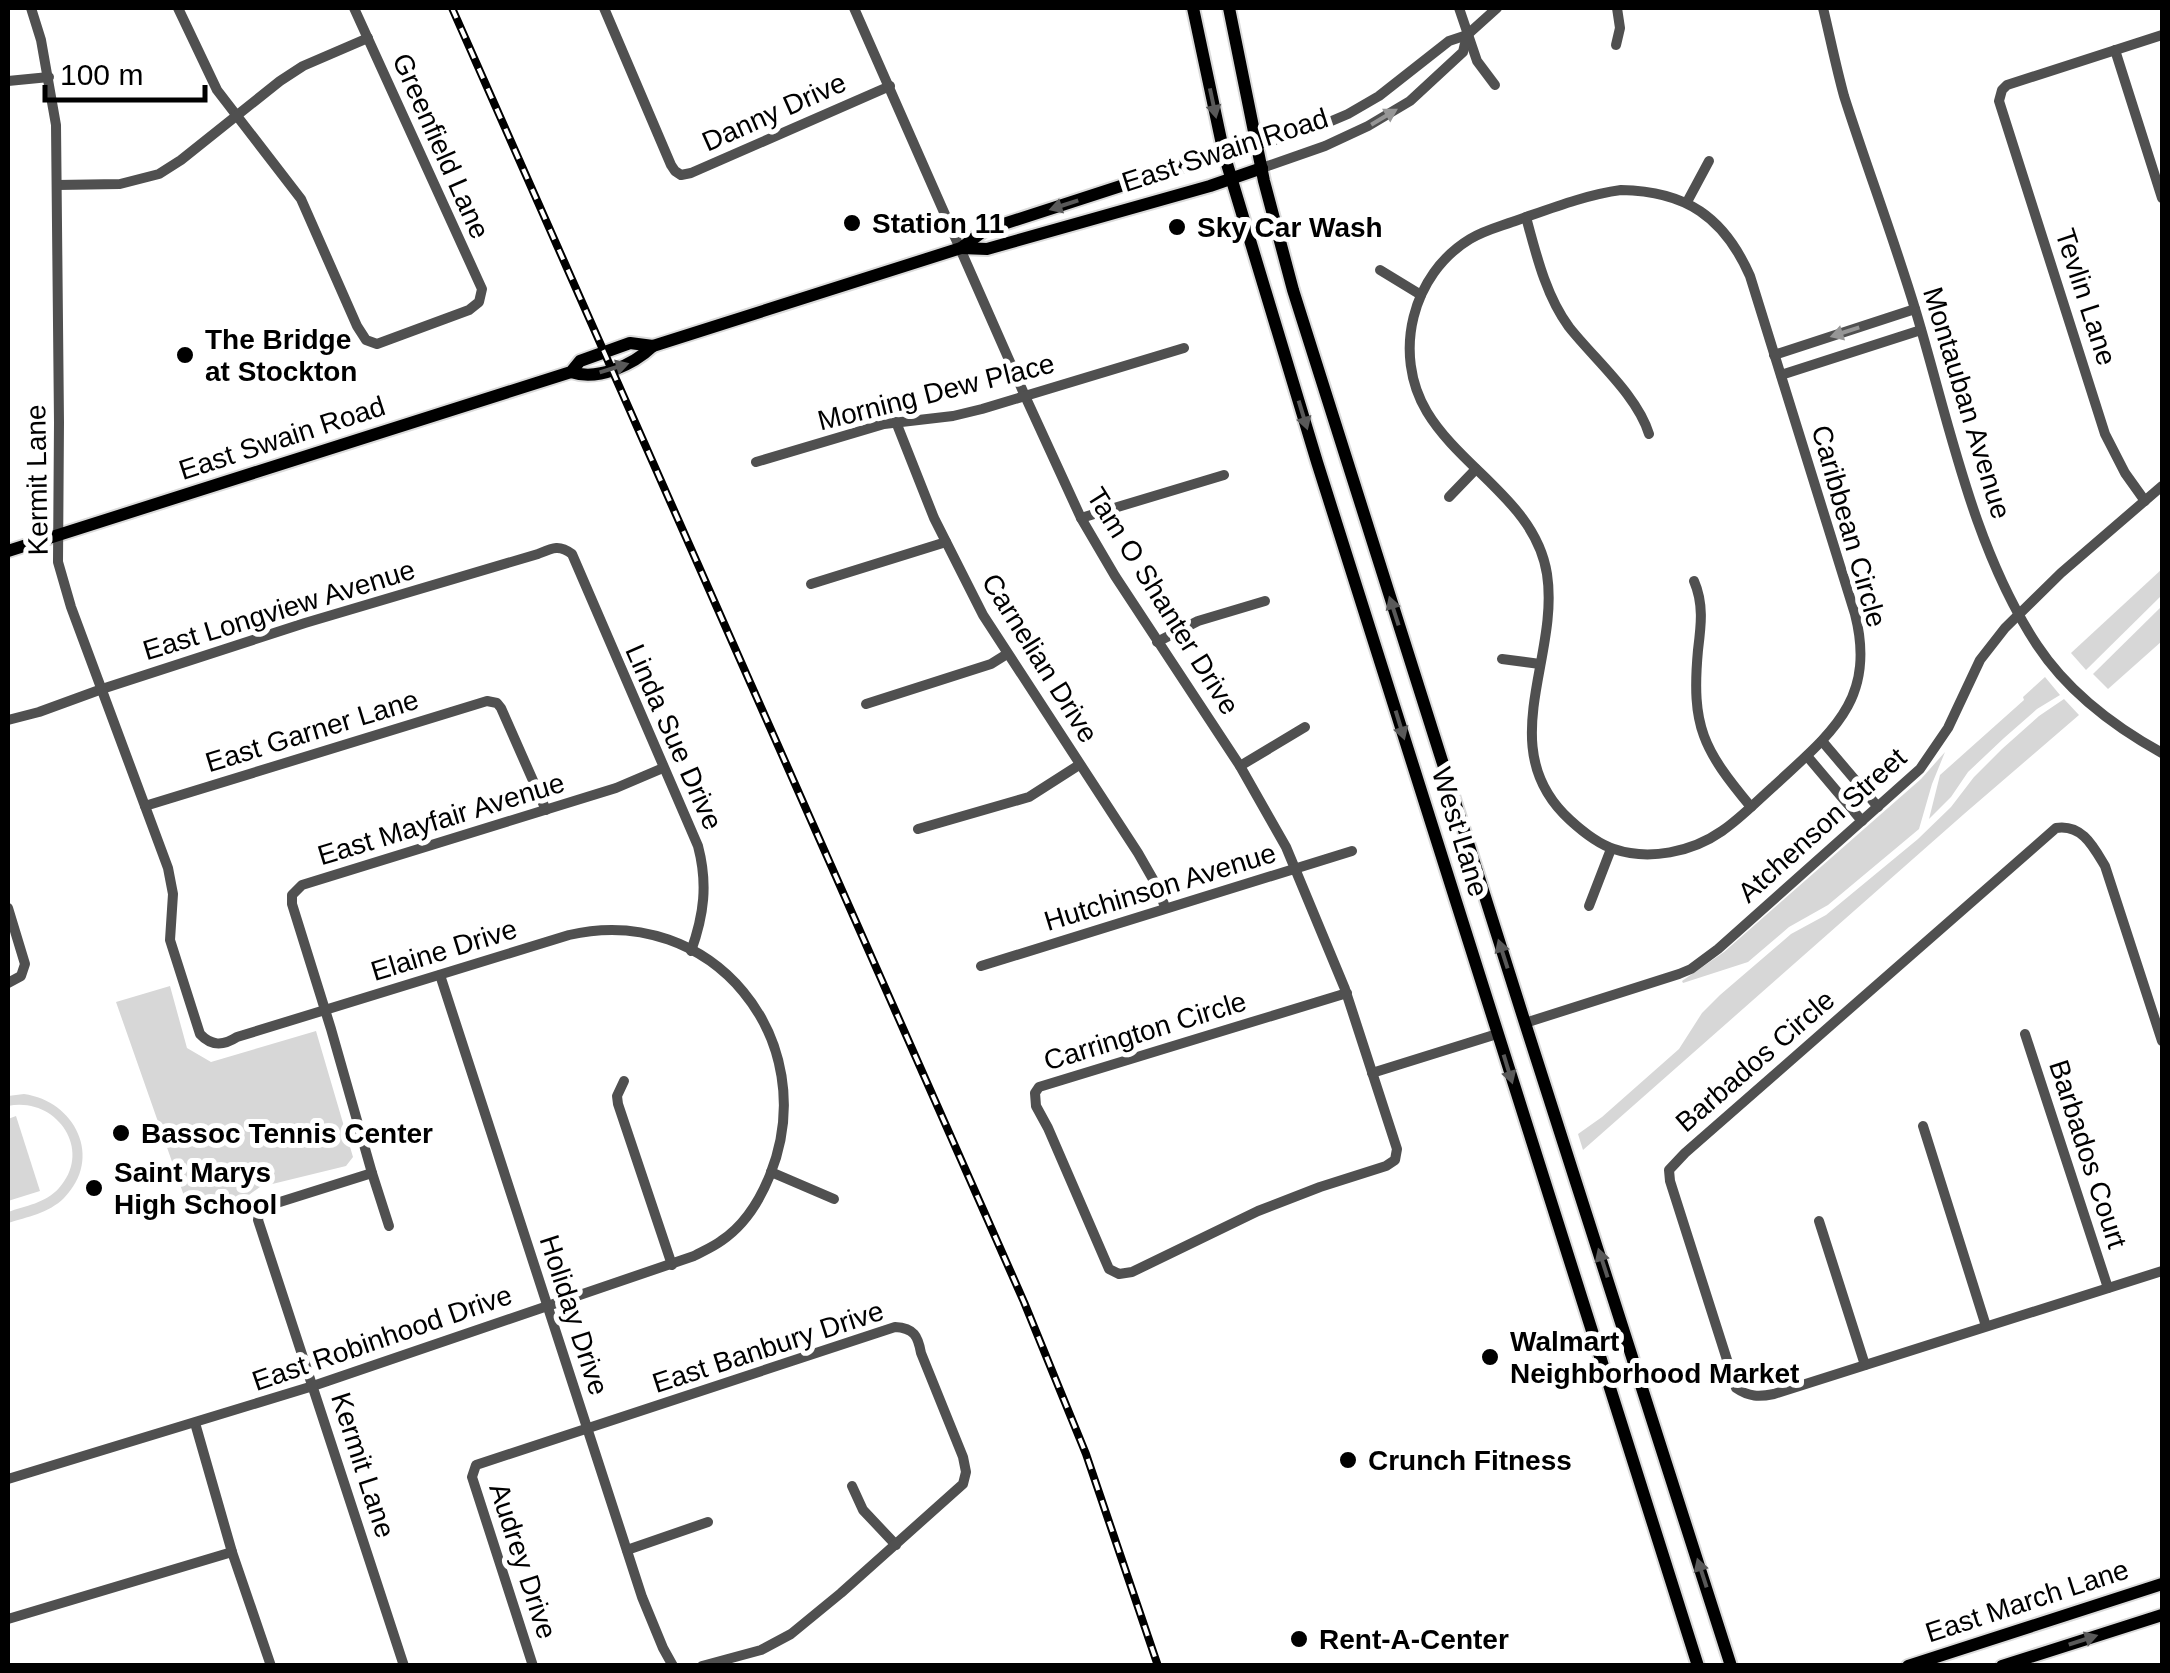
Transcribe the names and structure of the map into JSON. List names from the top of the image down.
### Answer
{
  "streets": {
    "main road": ["East Swain Road", "West Lane", "East March Lane"],
    "street": [
      "Danny Drive",
      "Greenfield Lane",
      "Tevlin Lane",
      "Morning Dew Place",
      "Montauban Avenue",
      "Kermit Lane",
      "Caribbean Circle",
      "Tam O Shanter Drive",
      "East Longview Avenue",
      "Carnelian Drive",
      "East Garner Lane",
      "Linda Sue Drive",
      "East Mayfair Avenue",
      "Atchenson Street",
      "Hutchinson Avenue",
      "Elaine Drive",
      "Carrington Circle",
      "Barbados Circle",
      "Barbados Court",
      "Holiday Drive",
      "East Robinhood Drive",
      "East Banbury Drive",
      "Audrey Drive"
    ]
  },
  "crossings": [
    ["Danny Drive", "Tam O Shanter Drive"],
    ["East Swain Road", "Kermit Lane"],
    ["East Swain Road", "Tam O Shanter Drive"],
    ["East Swain Road", "West Lane"],
    ["Tevlin Lane", "Atchenson Street"],
    ["Morning Dew Place", "Tam O Shanter Drive"],
    ["Morning Dew Place", "Carnelian Drive"],
    ["Montauban Avenue", "Atchenson Street"],
    ["Kermit Lane", "East Longview Avenue"],
    ["Kermit Lane", "East Garner Lane"],
    ["Kermit Lane", "Elaine Drive"],
    ["Kermit Lane", "East Robinhood Drive"],
    ["Tam O Shanter Drive", "Hutchinson Avenue"],
    ["Tam O Shanter Drive", "Carrington Circle"],
    ["East Longview Avenue", "Linda Sue Drive"],
    ["Carnelian Drive", "Hutchinson Avenue"],
    ["East Garner Lane", "East Mayfair Avenue"],
    ["Linda Sue Drive", "East Mayfair Avenue"],
    ["Linda Sue Drive", "Elaine Drive"],
    ["Linda Sue Drive", "East Robinhood Drive"],
    ["East Mayfair Avenue", "Elaine Drive"],
    ["Atchenson Street", "West Lane"],
    ["Elaine Drive", "Holiday Drive"],
    ["Elaine Drive", "East Robinhood Drive"],
    ["Barbados Circle", "Barbados Court"],
    ["Holiday Drive", "East Robinhood Drive"],
    ["Holiday Drive", "East Banbury Drive"],
    ["East Banbury Drive", "Audrey Drive"]
  ],
  "places": [
    "Station 11",
    "Sky Car Wash",
    "The Bridge at Stockton",
    "Bassoc Tennis Center",
    "Saint Marys High School",
    "Walmart Neighborhood Market",
    "Crunch Fitness",
    "Rent-A-Center"
  ],
  "scale_bar": "100 m"
}
